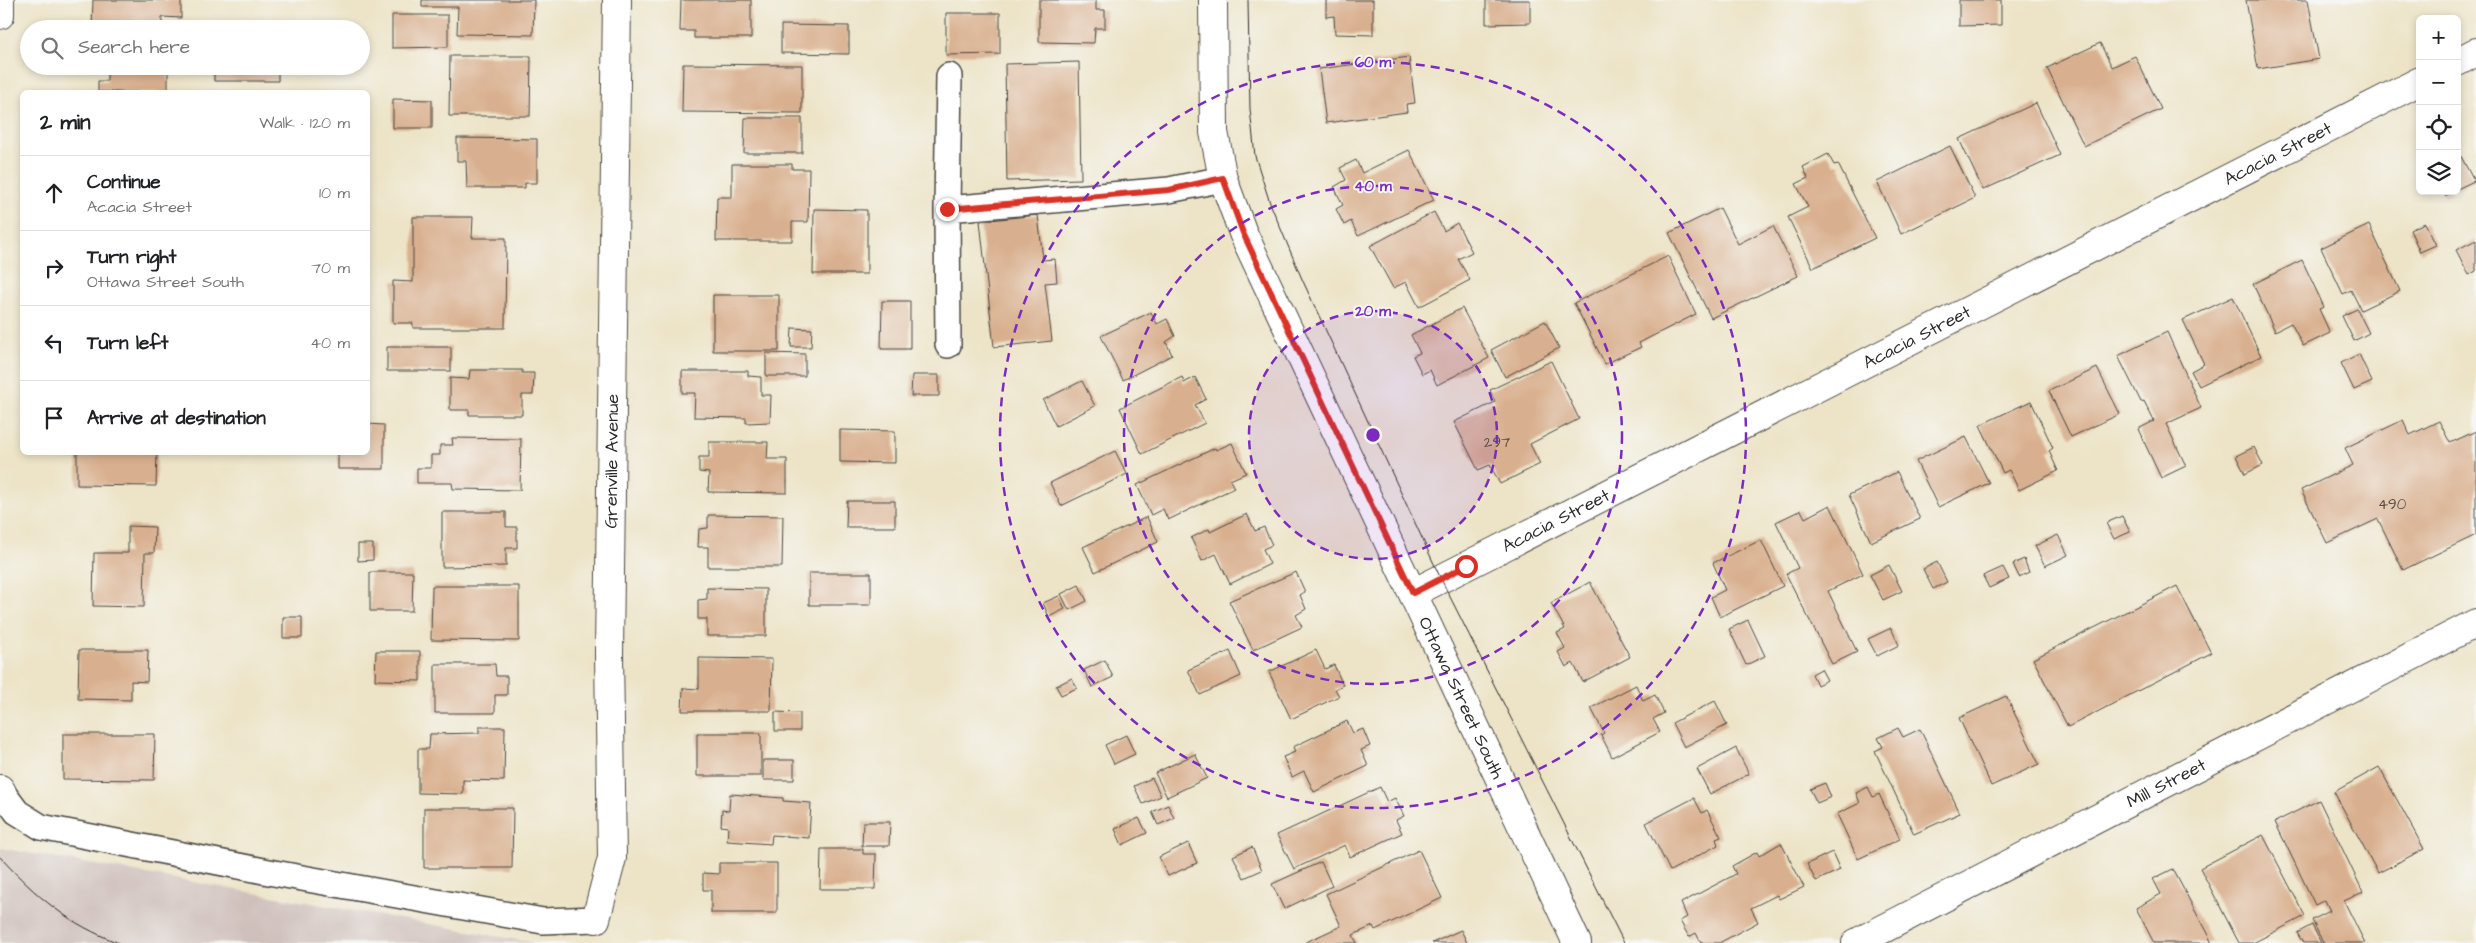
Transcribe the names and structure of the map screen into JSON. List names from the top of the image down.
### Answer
{
  "streets": {
    "street": [
      "Acacia Street",
      "Grenville Avenue",
      "Ottawa Street South",
      "Mill Street"
    ]
  },
  "crossings": [
    ["Acacia Street", "Ottawa Street South"]
  ],
  "house_numbers": ["297", "490"],
  "page": {
    "map_buttons": ["+", "−"],
    "search": "Search here",
    "heading": ["2 min", "Walk · 120 m"],
    "list": [
      ["Continue", "Acacia Street", "10 m"],
      ["Turn right", "Ottawa Street South", "70 m"],
      ["Turn left", "40 m"],
      "Arrive at destination"
    ]
  },
  "rings": ["60 m", "40 m", "20 m"]
}
